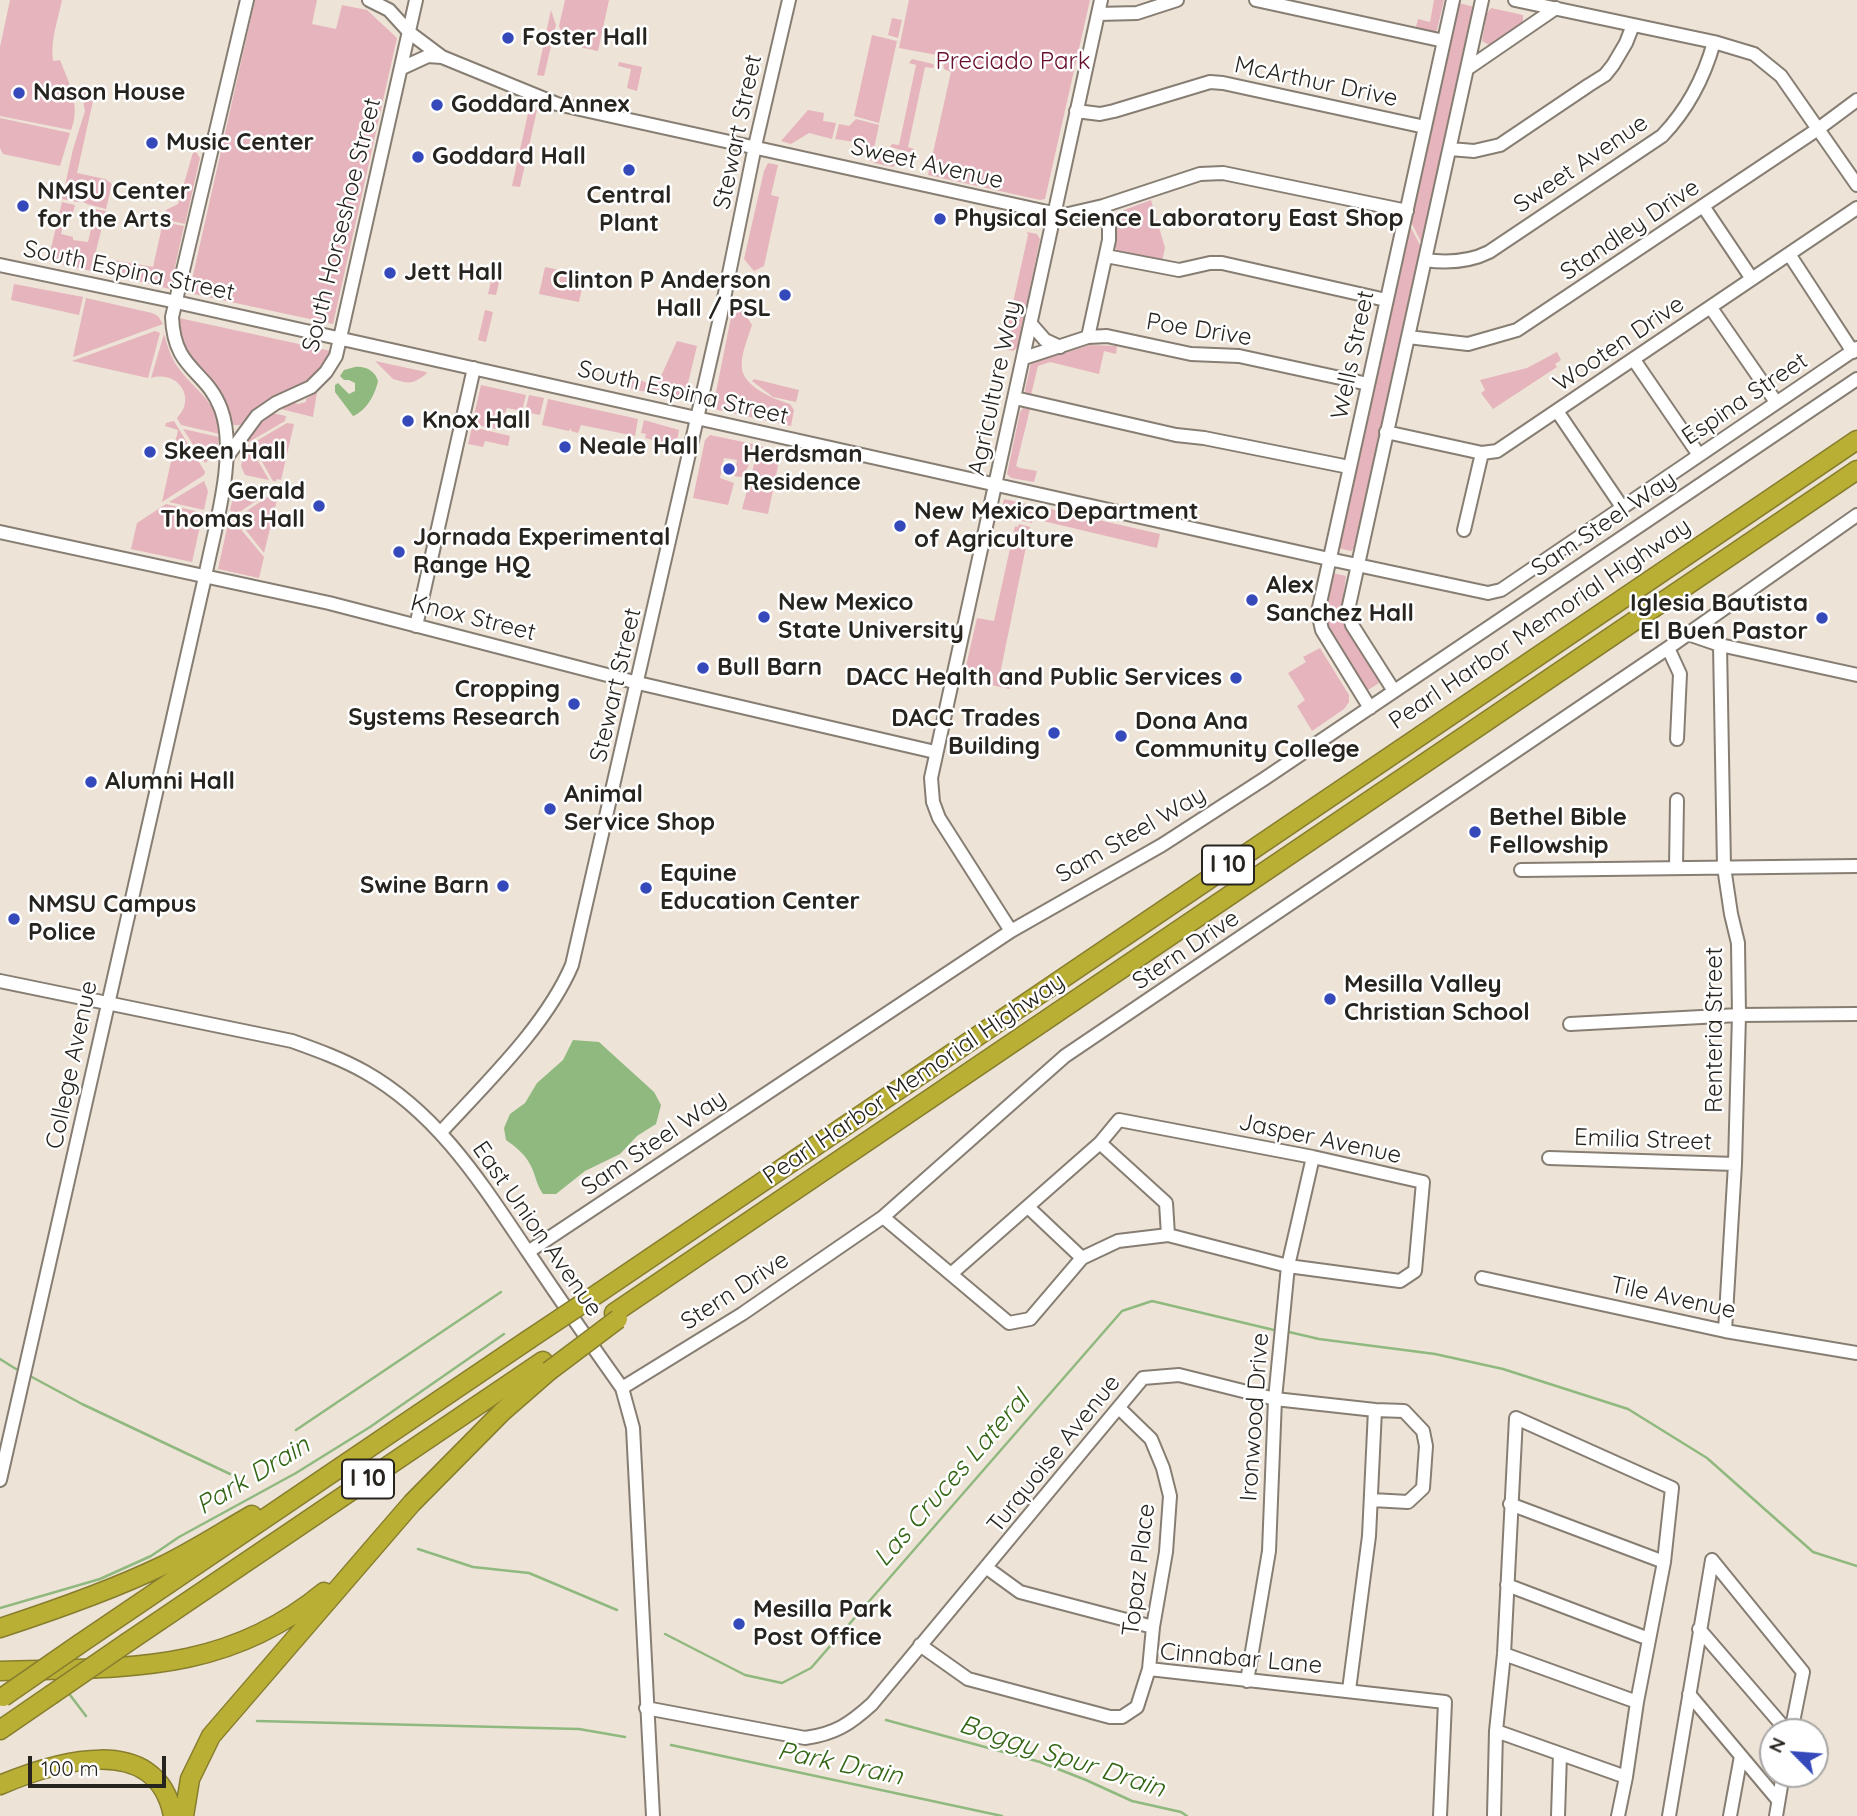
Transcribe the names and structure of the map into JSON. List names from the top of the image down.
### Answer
{
  "streets": {
    "highway": ["Pearl Harbor Memorial Highway", "I 10"],
    "street": [
      "McArthur Drive",
      "Stewart Street",
      "Sweet Avenue",
      "South Horseshoe Street",
      "Standley Drive",
      "South Espina Street",
      "Poe Drive",
      "Wooten Drive",
      "Wells Street",
      "Agriculture Way",
      "Espina Street",
      "Sam Steel Way",
      "Knox Street",
      "Stern Drive",
      "Renteria Street",
      "College Avenue",
      "Jasper Avenue",
      "Emilia Street",
      "East Union Avenue",
      "Tile Avenue",
      "Ironwood Drive",
      "Turquoise Avenue",
      "Topaz Place",
      "Cinnabar Lane"
    ]
  },
  "crossings": [
    ["McArthur Drive", "Wells Street"],
    ["McArthur Drive", "Agriculture Way"],
    ["Stewart Street", "Sweet Avenue"],
    ["Stewart Street", "South Espina Street"],
    ["Stewart Street", "Knox Street"],
    ["Stewart Street", "East Union Avenue"],
    ["Sweet Avenue", "South Horseshoe Street"],
    ["Sweet Avenue", "Wells Street"],
    ["Sweet Avenue", "Agriculture Way"],
    ["South Horseshoe Street", "South Espina Street"],
    ["South Horseshoe Street", "College Avenue"],
    ["Standley Drive", "Wells Street"],
    ["South Espina Street", "Wells Street"],
    ["South Espina Street", "Agriculture Way"],
    ["South Espina Street", "Espina Street"],
    ["Poe Drive", "Wells Street"],
    ["Poe Drive", "Agriculture Way"],
    ["Wells Street", "Espina Street"],
    ["Wells Street", "Sam Steel Way"],
    ["Agriculture Way", "Sam Steel Way"],
    ["Agriculture Way", "Knox Street"],
    ["Sam Steel Way", "East Union Avenue"],
    ["Knox Street", "College Avenue"],
    ["Stern Drive", "Jasper Avenue"],
    ["Stern Drive", "East Union Avenue"],
    ["Renteria Street", "Emilia Street"],
    ["Renteria Street", "Tile Avenue"],
    ["College Avenue", "East Union Avenue"],
    ["Jasper Avenue", "Ironwood Drive"],
    ["East Union Avenue", "Turquoise Avenue"],
    ["Ironwood Drive", "Turquoise Avenue"],
    ["Ironwood Drive", "Cinnabar Lane"],
    ["Turquoise Avenue", "Topaz Place"],
    ["Turquoise Avenue", "Cinnabar Lane"],
    ["Topaz Place", "Cinnabar Lane"]
  ],
  "water": ["Park Drain", "Las Cruces Lateral", "Boggy Spur Drain"],
  "parks": ["Preciado Park"],
  "places": [
    "Foster Hall",
    "Nason House",
    "Goddard Annex",
    "Music Center",
    "Goddard Hall",
    "Central Plant",
    "NMSU Center for the Arts",
    "Physical Science Laboratory East Shop",
    "Jett Hall",
    "Clinton P Anderson Hall / PSL",
    "Knox Hall",
    "Neale Hall",
    "Skeen Hall",
    "Herdsman Residence",
    "Gerald Thomas Hall",
    "New Mexico Department of Agriculture",
    "Jornada Experimental Range HQ",
    "Alex Sanchez Hall",
    "New Mexico State University",
    "Iglesia Bautista El Buen Pastor",
    "Bull Barn",
    "DACC Health and Public Services",
    "Cropping Systems Research",
    "DACC Trades Building",
    "Dona Ana Community College",
    "Alumni Hall",
    "Animal Service Shop",
    "Bethel Bible Fellowship",
    "Swine Barn",
    "Equine Education Center",
    "NMSU Campus Police",
    "Mesilla Valley Christian School",
    "Mesilla Park Post Office"
  ],
  "scale_bar": "100 m",
  "north": "top left"
}
